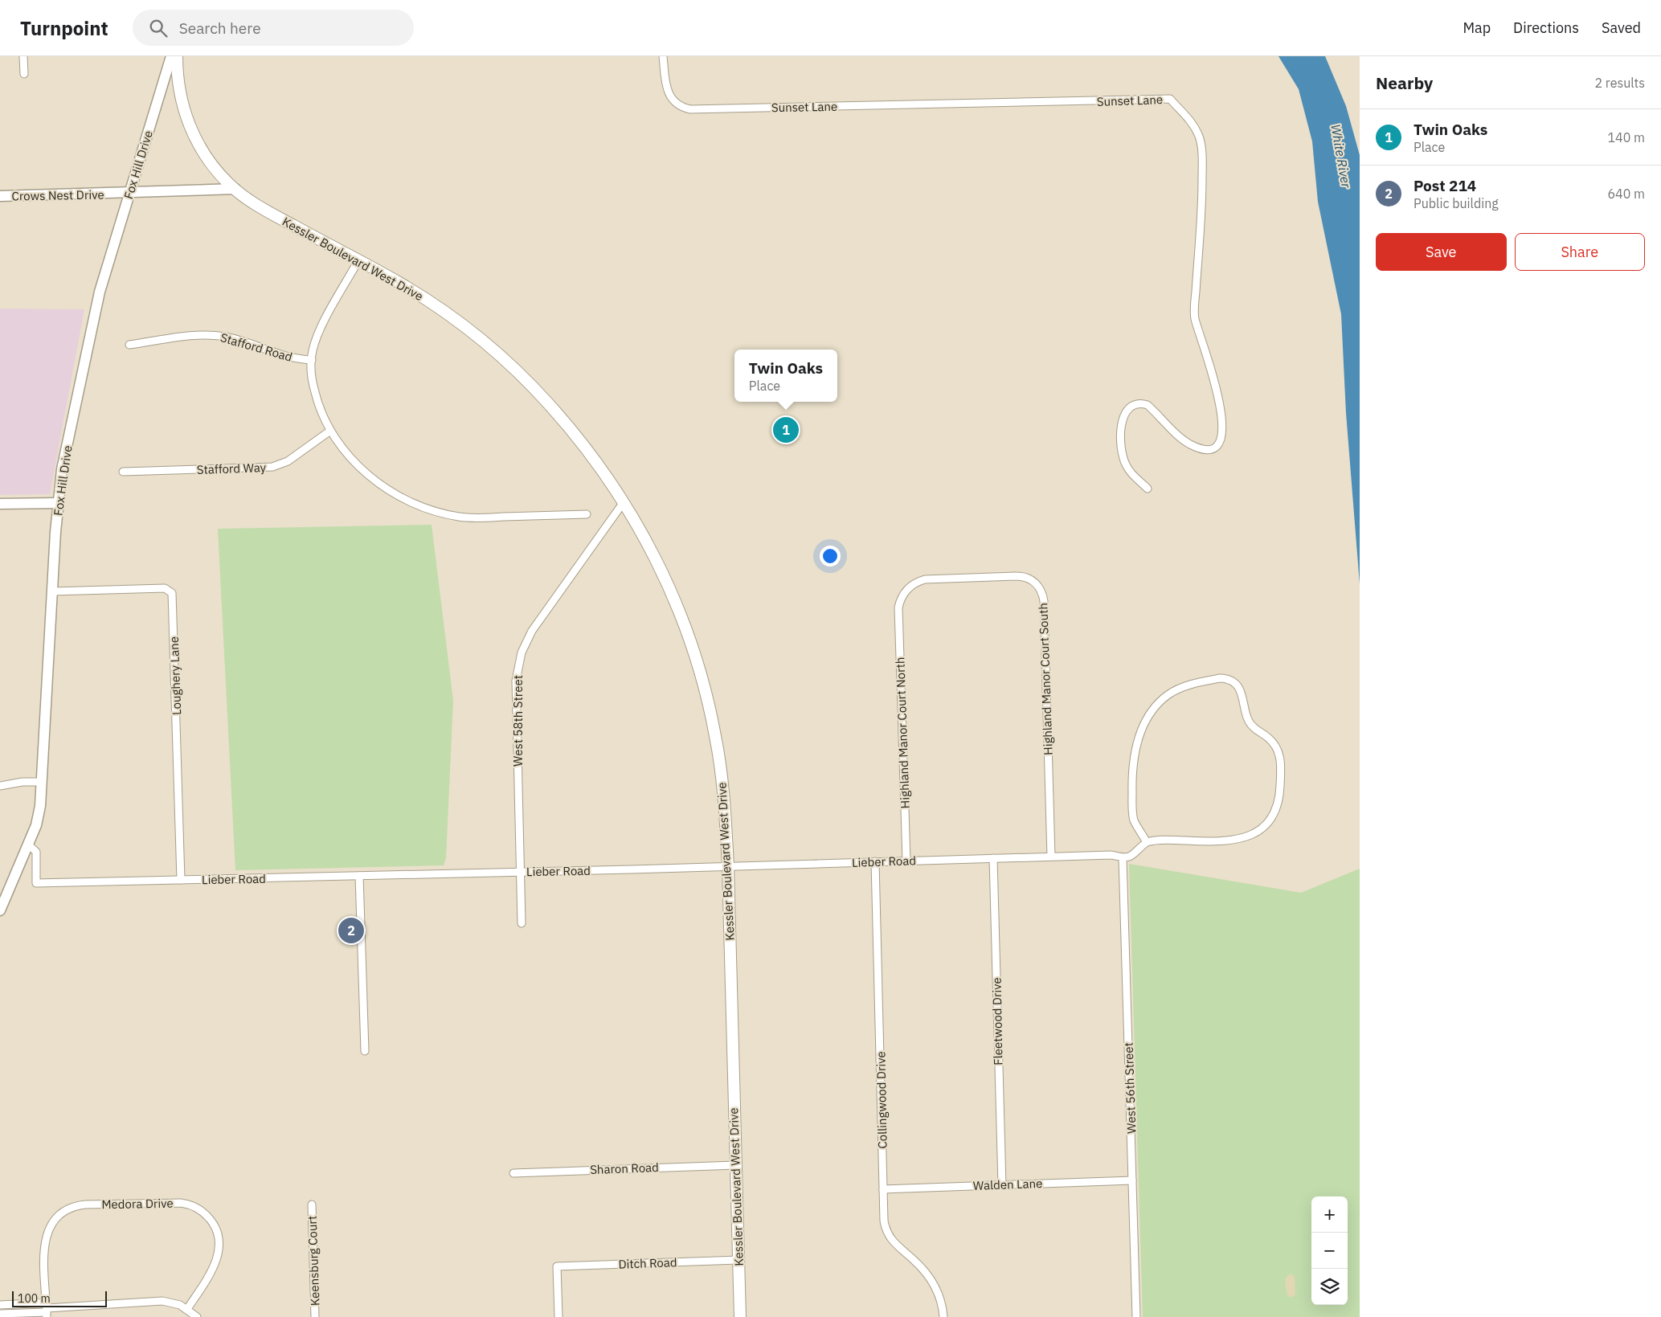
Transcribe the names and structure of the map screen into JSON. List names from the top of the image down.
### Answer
{
  "streets": {
    "main road": ["Kessler Boulevard West Drive"],
    "street": [
      "Sunset Lane",
      "Fox Hill Drive",
      "Crows Nest Drive",
      "Stafford Road",
      "Stafford Way",
      "Loughery Lane",
      "Highland Manor Court South",
      "West 58th Street",
      "Highland Manor Court North",
      "Lieber Road",
      "Fleetwood Drive",
      "West 56th Street",
      "Collingwood Drive",
      "Sharon Road",
      "Walden Lane",
      "Medora Drive",
      "Keensburg Court",
      "Ditch Road"
    ]
  },
  "crossings": [
    ["Fox Hill Drive", "Crows Nest Drive"],
    ["Fox Hill Drive", "Loughery Lane"],
    ["Fox Hill Drive", "Lieber Road"],
    ["Crows Nest Drive", "Kessler Boulevard West Drive"],
    ["Kessler Boulevard West Drive", "West 58th Street"],
    ["Kessler Boulevard West Drive", "Lieber Road"],
    ["Kessler Boulevard West Drive", "Sharon Road"],
    ["Kessler Boulevard West Drive", "Ditch Road"],
    ["Loughery Lane", "Lieber Road"],
    ["Highland Manor Court South", "Highland Manor Court North"],
    ["Highland Manor Court South", "Lieber Road"],
    ["West 58th Street", "Lieber Road"],
    ["Highland Manor Court North", "Lieber Road"],
    ["Lieber Road", "Fleetwood Drive"],
    ["Lieber Road", "West 56th Street"],
    ["Lieber Road", "Collingwood Drive"],
    ["Fleetwood Drive", "Walden Lane"],
    ["West 56th Street", "Walden Lane"],
    ["Collingwood Drive", "Walden Lane"]
  ],
  "water": ["White River"],
  "scale_bar": "100 m",
  "page": {
    "header": "Turnpoint",
    "search": "Search here",
    "nav": ["Map", "Directions", "Saved"],
    "heading": ["Nearby", "2 results"],
    "list": [
      {
        "mark": "1",
        "name": "Twin Oaks",
        "note": "Place",
        "value": "140 m"
      },
      {
        "mark": "2",
        "name": "Post 214",
        "note": "Public building",
        "value": "640 m"
      }
    ],
    "buttons": ["Save", "Share"],
    "popup": ["Twin Oaks", "Place"],
    "pins": ["1", "2"],
    "map_buttons": ["+", "−"],
    "scale": "100 m"
  }
}
